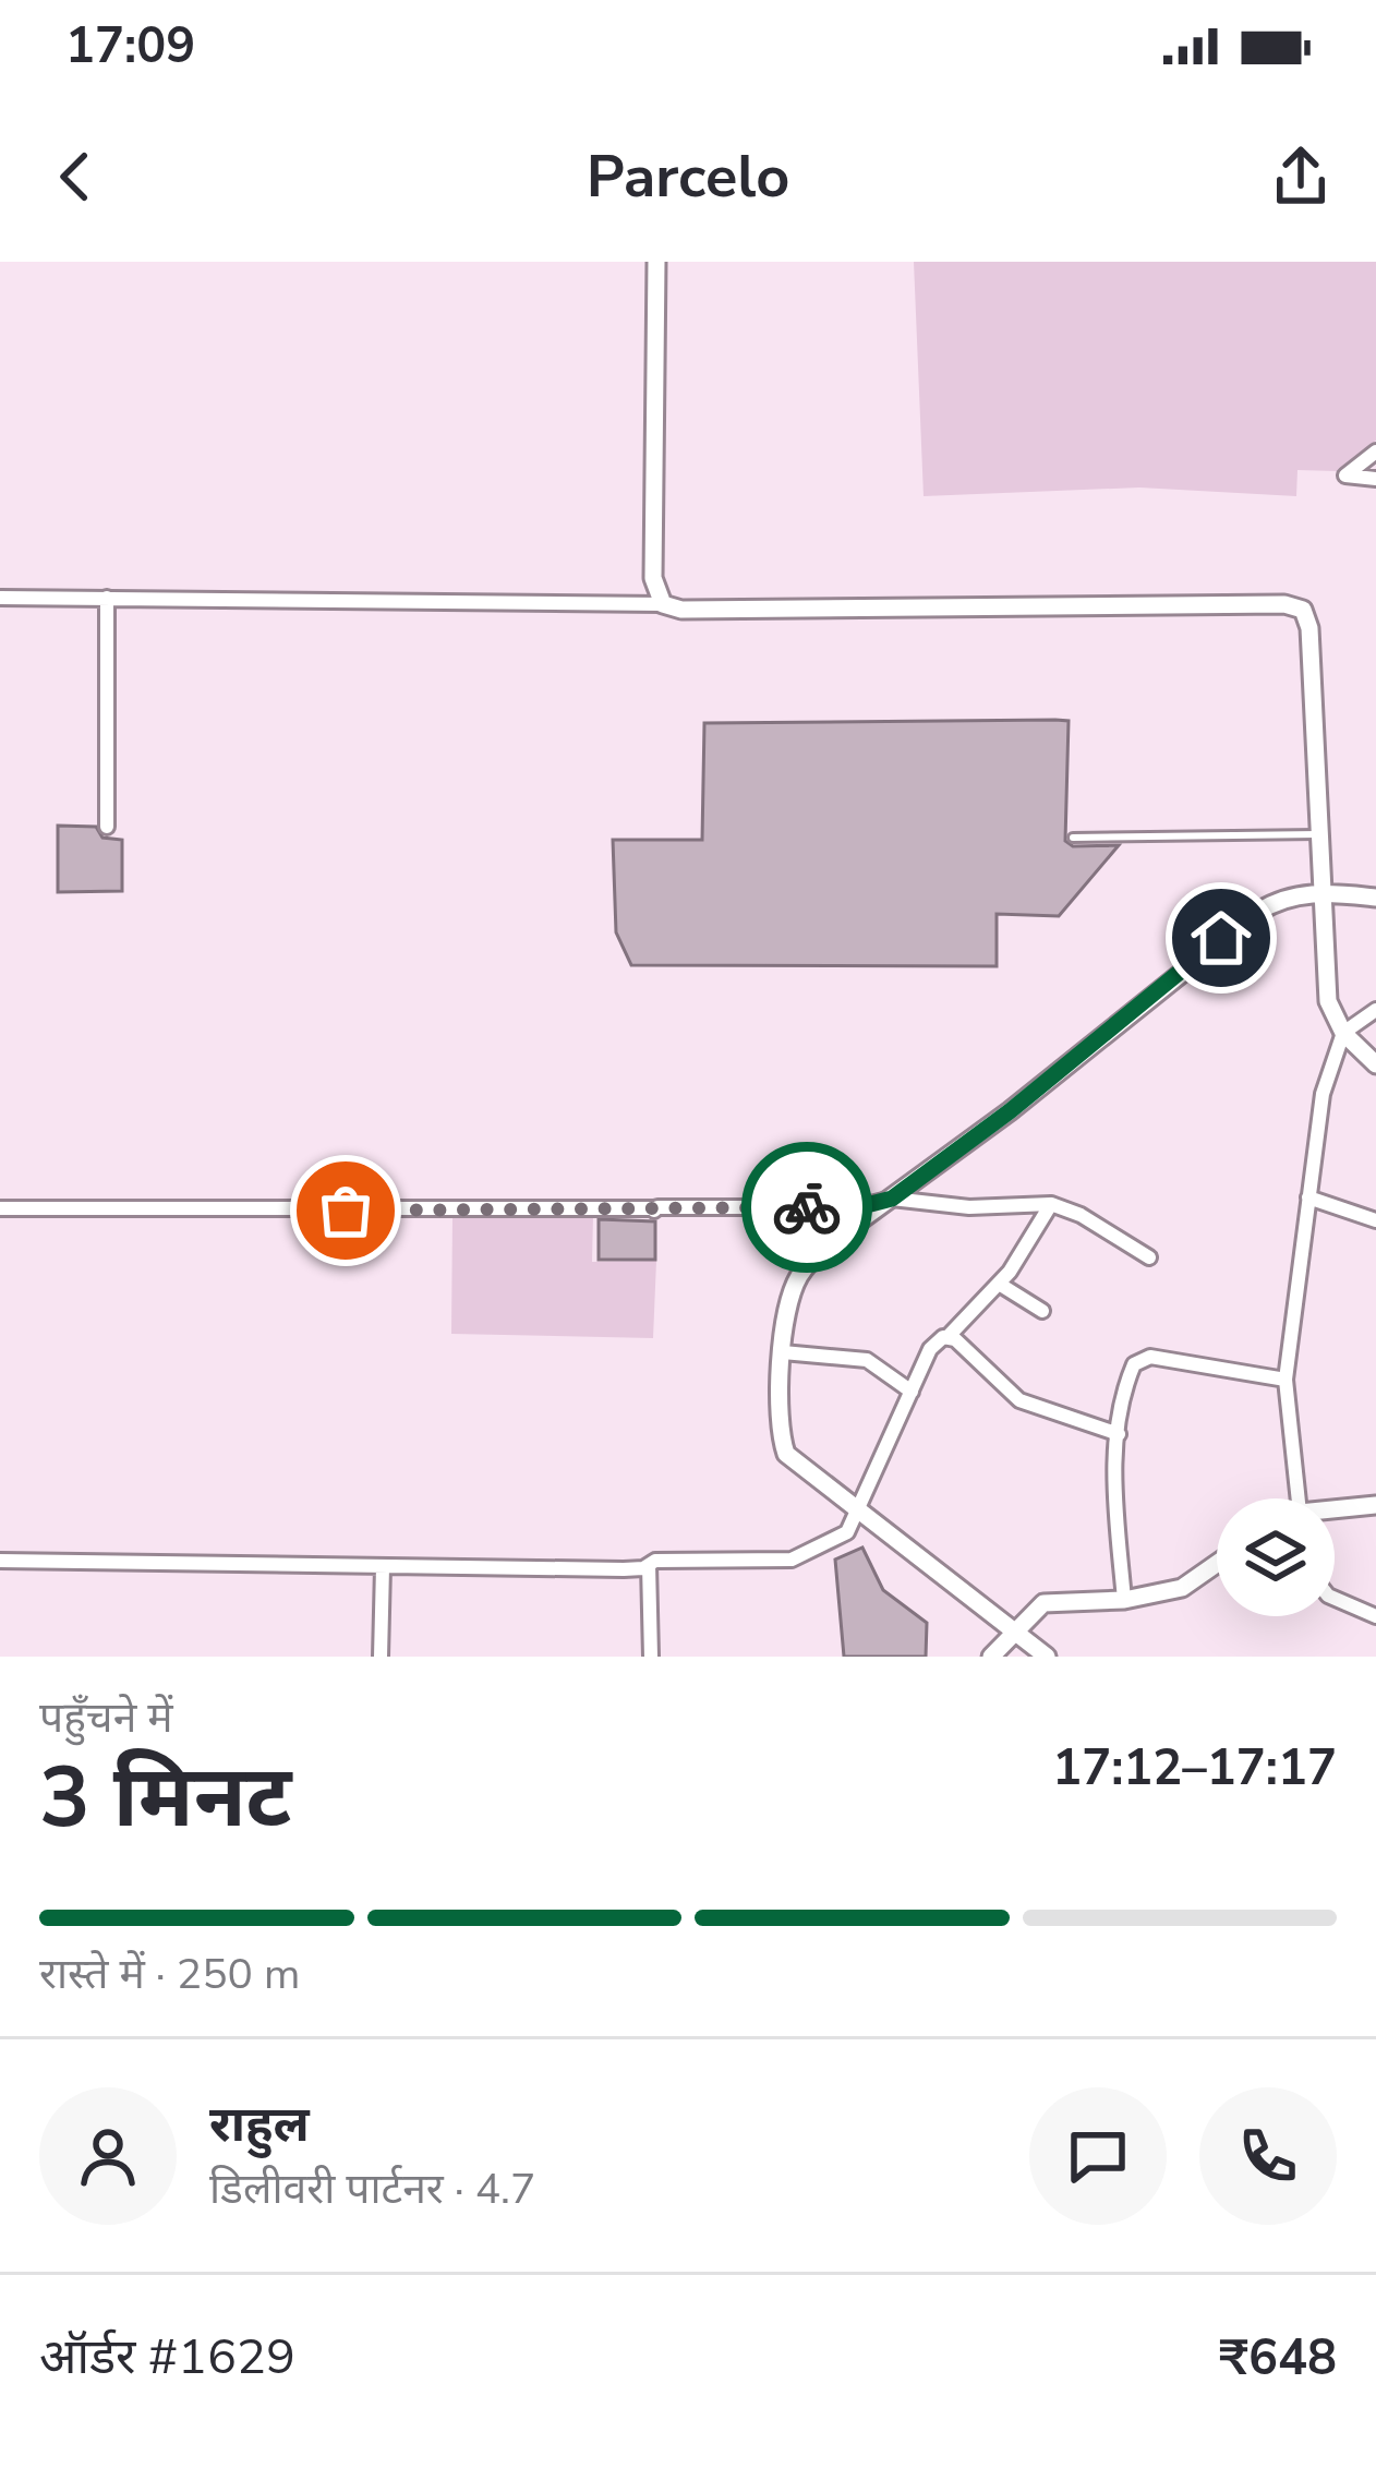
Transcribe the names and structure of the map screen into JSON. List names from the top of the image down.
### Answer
{
  "page": {
    "status": "17:09",
    "header": "Parcelo",
    "heading": ["3 मिनट", "पहुँचने में", "17:12–17:17"],
    "panel": [
      "राहुल",
      "डिलीवरी पार्टनर · 4.7",
      "ऑर्डर #1629",
      "₹648"
    ],
    "bar": "रास्ते में · 250 m"
  }
}
